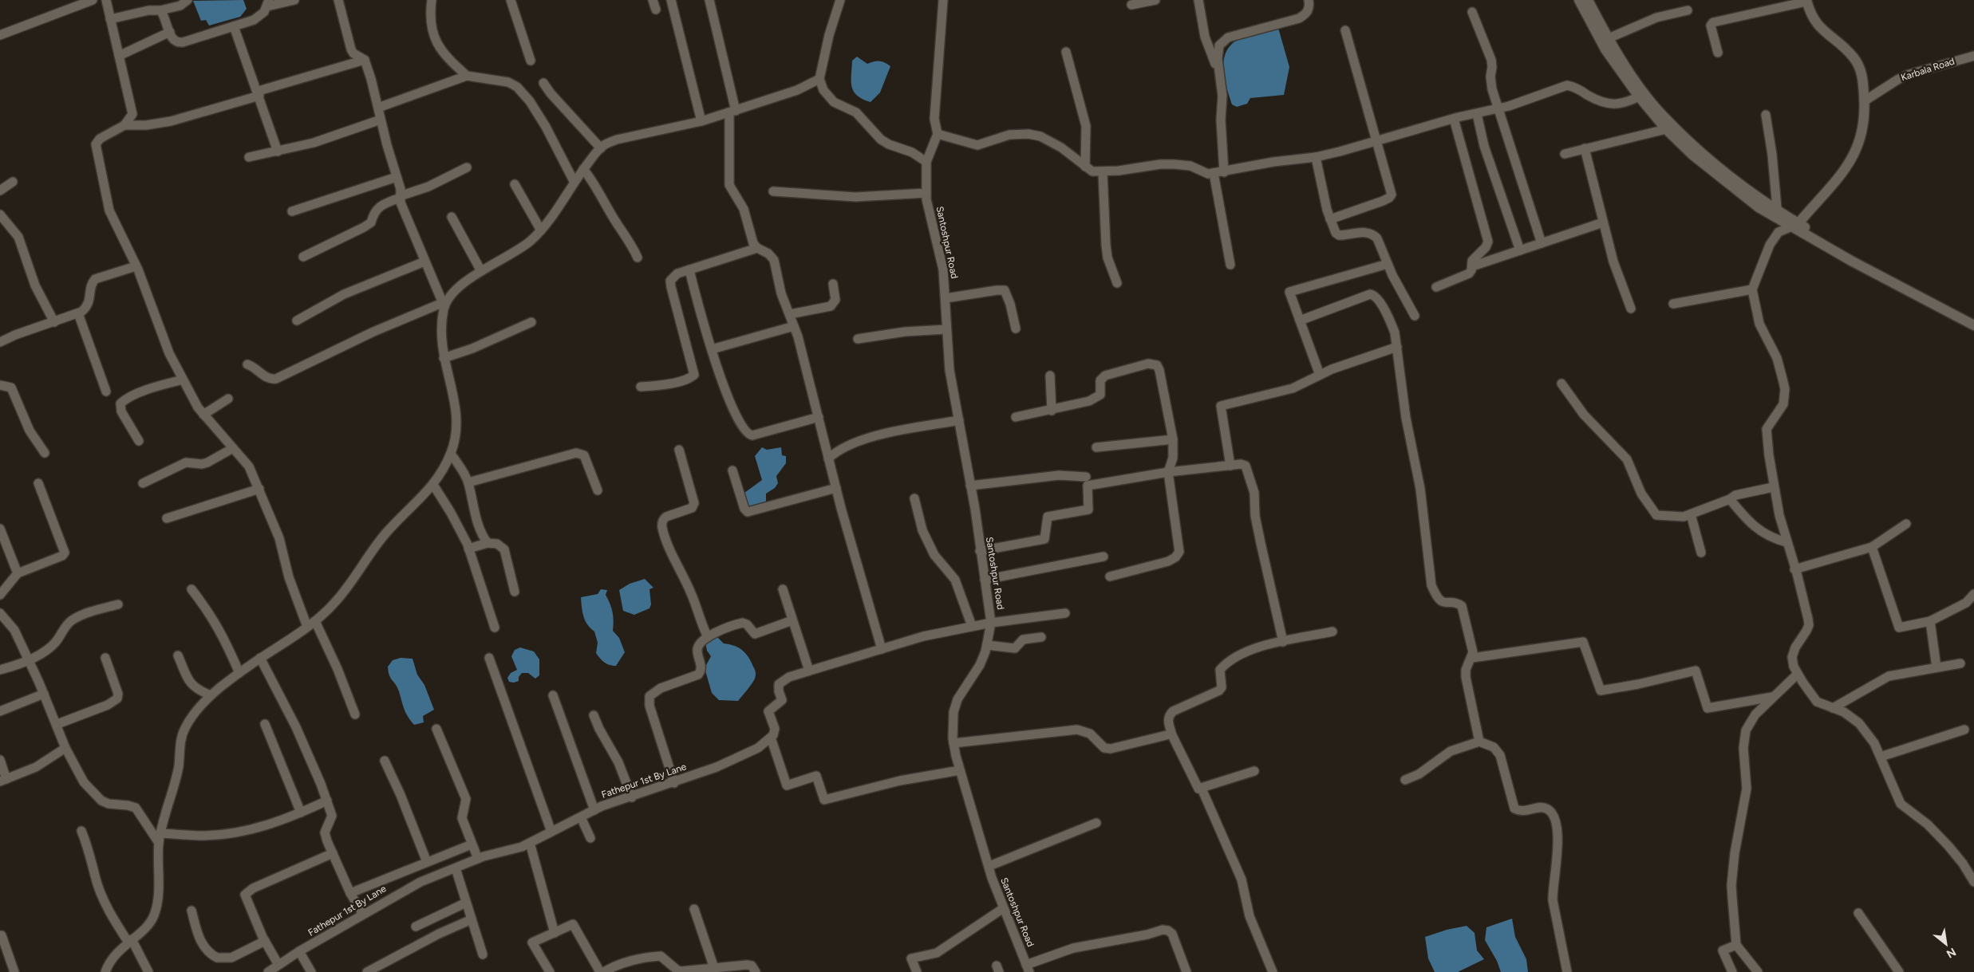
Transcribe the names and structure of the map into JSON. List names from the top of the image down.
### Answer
{
  "streets": {
    "street": ["Karbala Road", "Santoshpur Road", "Fathepur 1st By Lane"]
  },
  "north": "bottom right"
}
